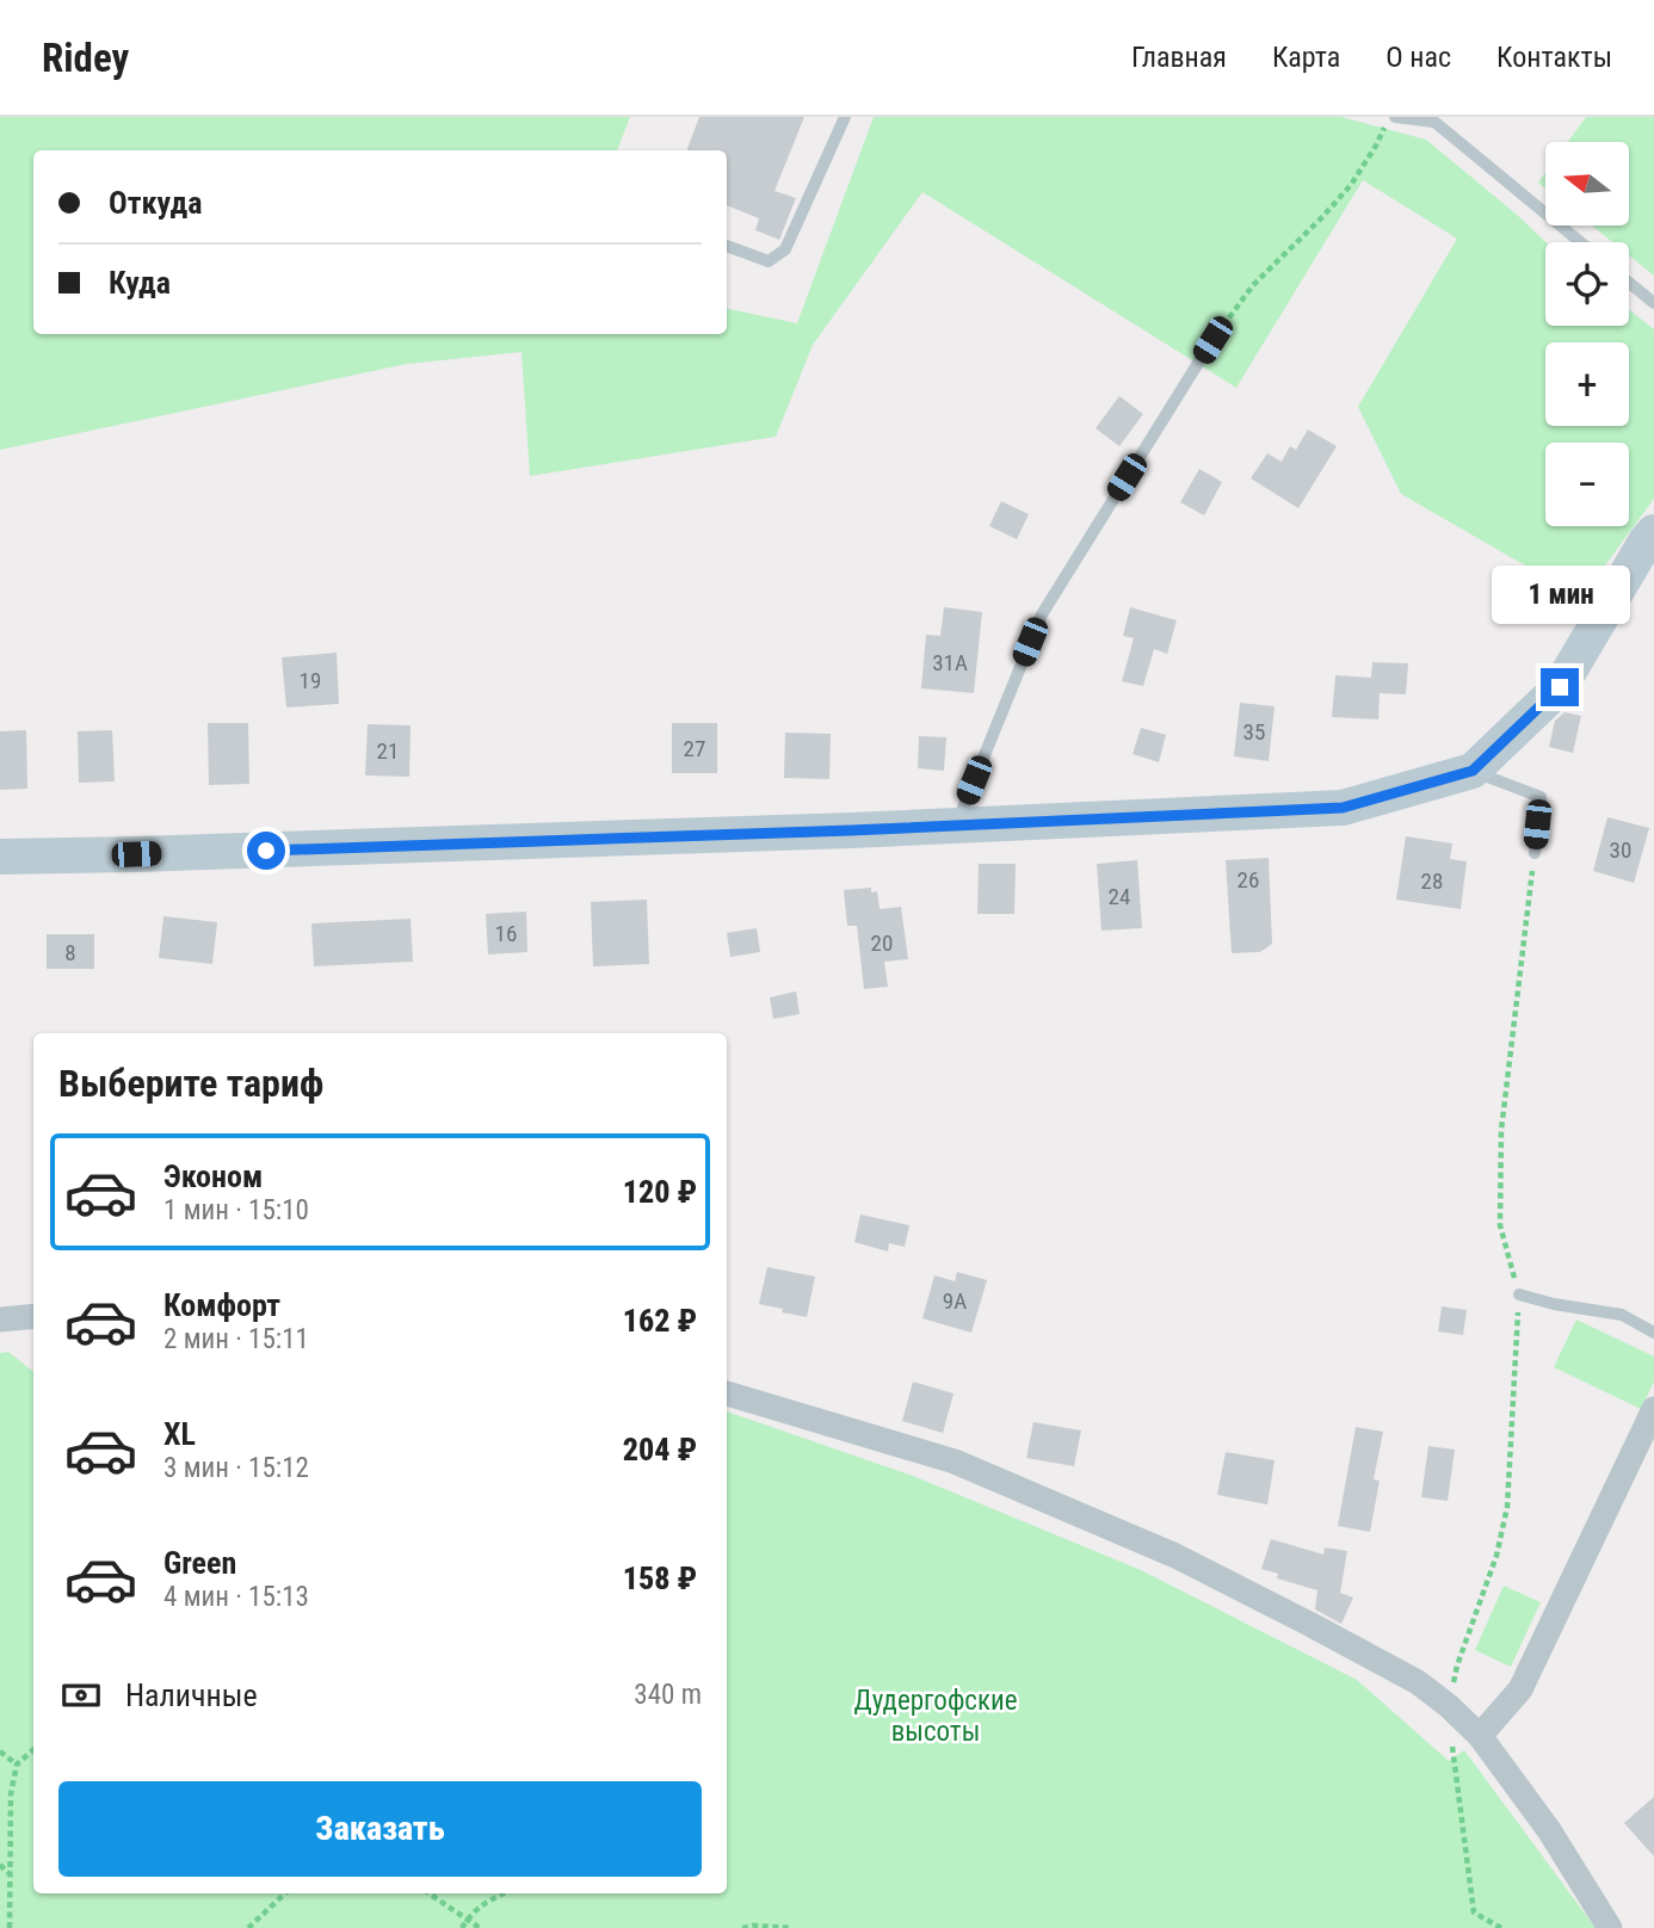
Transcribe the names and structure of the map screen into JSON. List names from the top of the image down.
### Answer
{
  "parks": ["Дудергофские высоты"],
  "house_numbers": [
    "31А",
    "19",
    "35",
    "27",
    "21",
    "30",
    "26",
    "28",
    "24",
    "16",
    "20",
    "8",
    "9А"
  ],
  "north": "left",
  "page": {
    "header": "Ridey",
    "nav": [
      "Главная",
      "Карта",
      "О нас",
      "Контакты"
    ],
    "map_buttons": ["+", "−"],
    "banner": ["Откуда", "Куда"],
    "bubble": "1 мин",
    "heading": "Выберите тариф",
    "list": [
      {
        "name": "Эконом",
        "note": "1 мин · 15:10",
        "value": "120 ₽"
      },
      {
        "name": "Комфорт",
        "note": "2 мин · 15:11",
        "value": "162 ₽"
      },
      {
        "name": "XL",
        "note": "3 мин · 15:12",
        "value": "204 ₽"
      },
      {
        "name": "Green",
        "note": "4 мин · 15:13",
        "value": "158 ₽"
      }
    ],
    "pay": ["Наличные", "340 m"],
    "buttons": "Заказать"
  }
}
